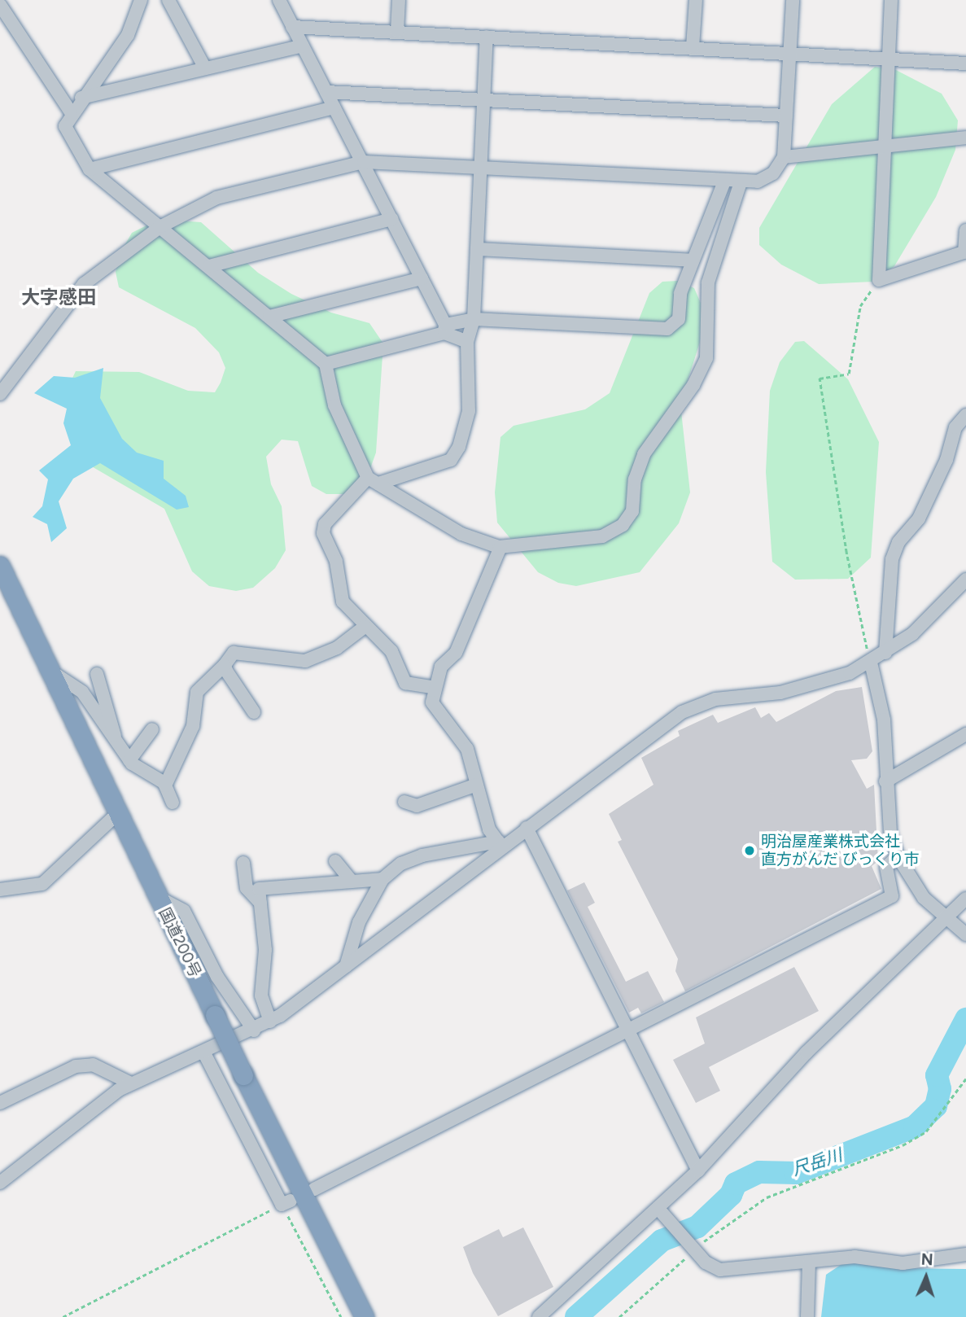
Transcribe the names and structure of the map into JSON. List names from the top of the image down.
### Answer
{
  "streets": {
    "highway": ["国道200号"]
  },
  "districts": ["大字感田"],
  "water": ["尺岳川"],
  "places": ["明治屋産業株式会社 直方がんだ びっくり市"],
  "north": "top"
}
